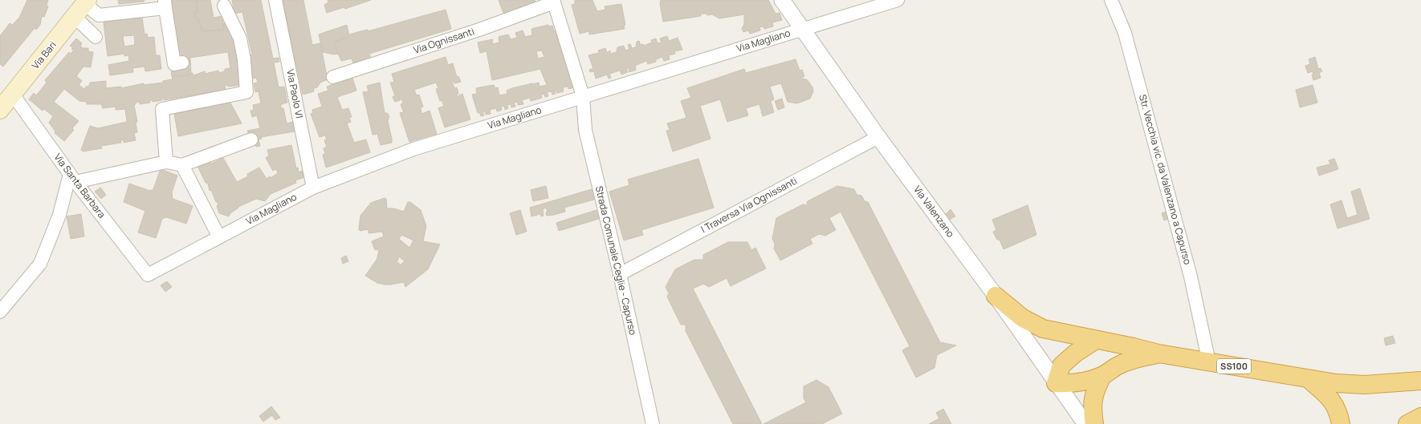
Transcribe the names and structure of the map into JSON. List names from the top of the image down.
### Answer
{
  "streets": {
    "highway": ["SS100"],
    "main road": ["Via Bari"],
    "street": [
      "Via Ognissanti",
      "Via Magliano",
      "Via Paolo VI",
      "Str. Vecchia vic. da Valenzano a Capurso",
      "Via Santa Barbara",
      "I Traversa Via Ognissanti",
      "Via Valenzano",
      "Strada Comunale Ceglie - Capurso"
    ]
  },
  "crossings": [
    ["Via Ognissanti", "Via Magliano"],
    ["Via Ognissanti", "Strada Comunale Ceglie - Capurso"],
    ["Via Magliano", "Via Paolo VI"],
    ["Via Magliano", "Via Santa Barbara"],
    ["Via Magliano", "Via Valenzano"],
    ["Via Magliano", "Strada Comunale Ceglie - Capurso"],
    ["Via Bari", "Via Santa Barbara"],
    ["Str. Vecchia vic. da Valenzano a Capurso", "SS100"],
    ["I Traversa Via Ognissanti", "Via Valenzano"],
    ["I Traversa Via Ognissanti", "Strada Comunale Ceglie - Capurso"],
    ["Via Valenzano", "SS100"]
  ]
}
